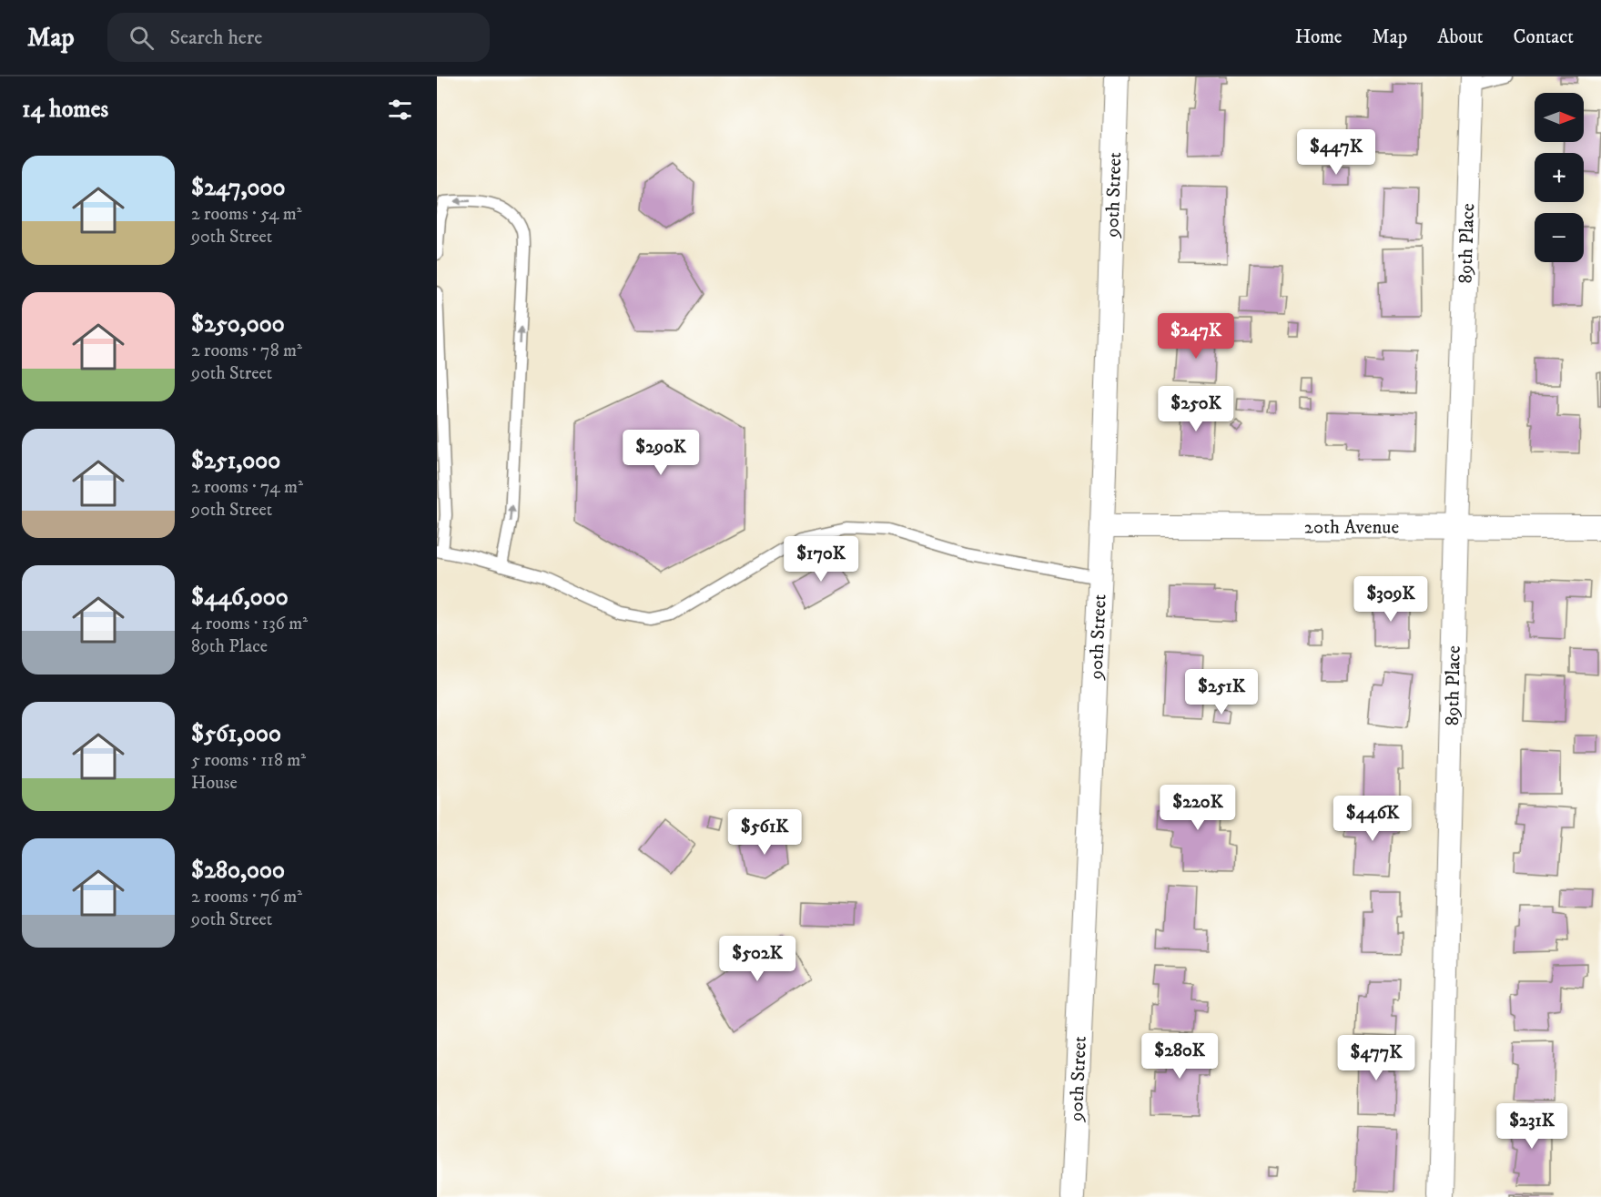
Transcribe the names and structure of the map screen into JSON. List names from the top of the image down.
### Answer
{
  "streets": {
    "street": ["90th Street", "89th Place", "20th Avenue"]
  },
  "crossings": [
    ["90th Street", "20th Avenue"],
    ["89th Place", "20th Avenue"]
  ],
  "north": "right",
  "page": {
    "header": "Map",
    "search": "Search here",
    "nav": [
      "Home",
      "Map",
      "About",
      "Contact"
    ],
    "heading": "14 homes",
    "map_buttons": ["+", "−"],
    "price": [
      "$447K",
      "$247K",
      "$250K",
      "$290K",
      "$170K",
      "$309K",
      "$251K",
      "$220K",
      "$446K",
      "$561K",
      "$502K",
      "$280K",
      "$477K",
      "$231K"
    ],
    "list": [
      {
        "name": "$247,000",
        "note": "2 rooms · 54 m² · 90th Street"
      },
      {
        "name": "$250,000",
        "note": "2 rooms · 78 m² · 90th Street"
      },
      {
        "name": "$251,000",
        "note": "2 rooms · 74 m² · 90th Street"
      },
      {
        "name": "$446,000",
        "note": "4 rooms · 136 m² · 89th Place"
      },
      {
        "name": "$561,000",
        "note": "5 rooms · 118 m² · House"
      },
      {
        "name": "$280,000",
        "note": "2 rooms · 76 m² · 90th Street"
      }
    ]
  }
}
